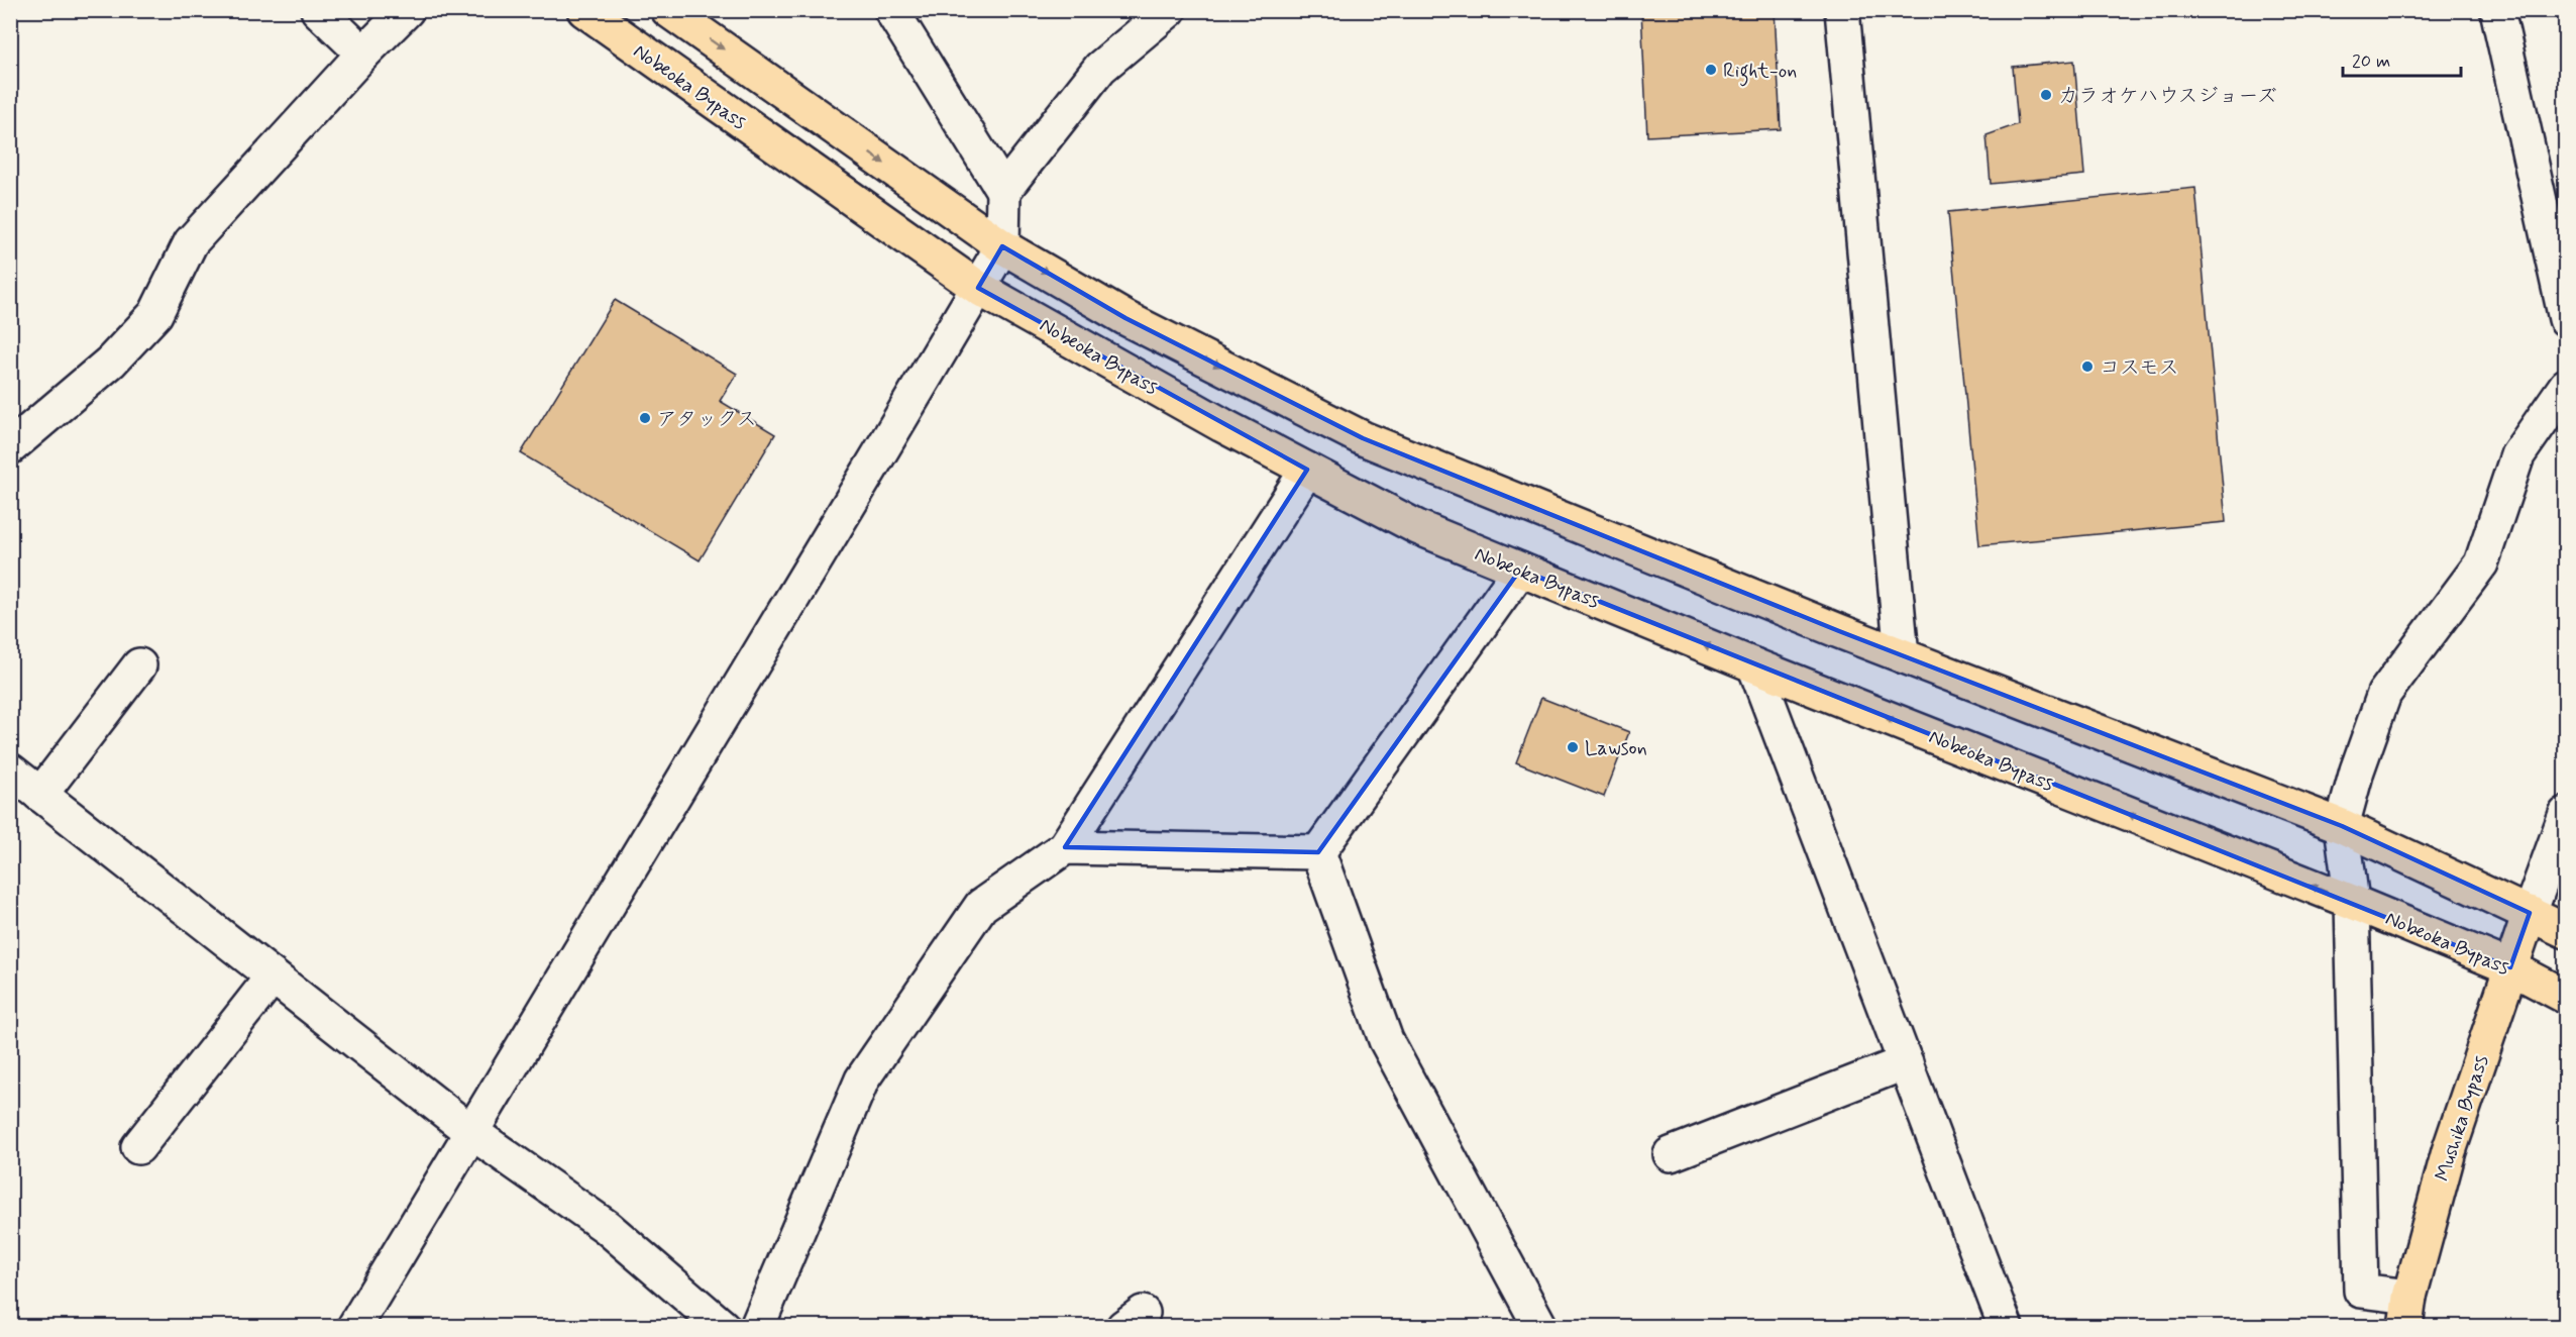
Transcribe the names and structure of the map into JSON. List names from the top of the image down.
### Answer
{
  "streets": {
    "highway": ["Nobeoka Bypass", "Mushika Bypass"]
  },
  "crossings": [
    ["Nobeoka Bypass", "Mushika Bypass"]
  ],
  "places": [
    "Right-on",
    "カラオケハウスジョーズ",
    "コスモス",
    "アタックス",
    "Lawson"
  ],
  "scale_bar": "20 m"
}
